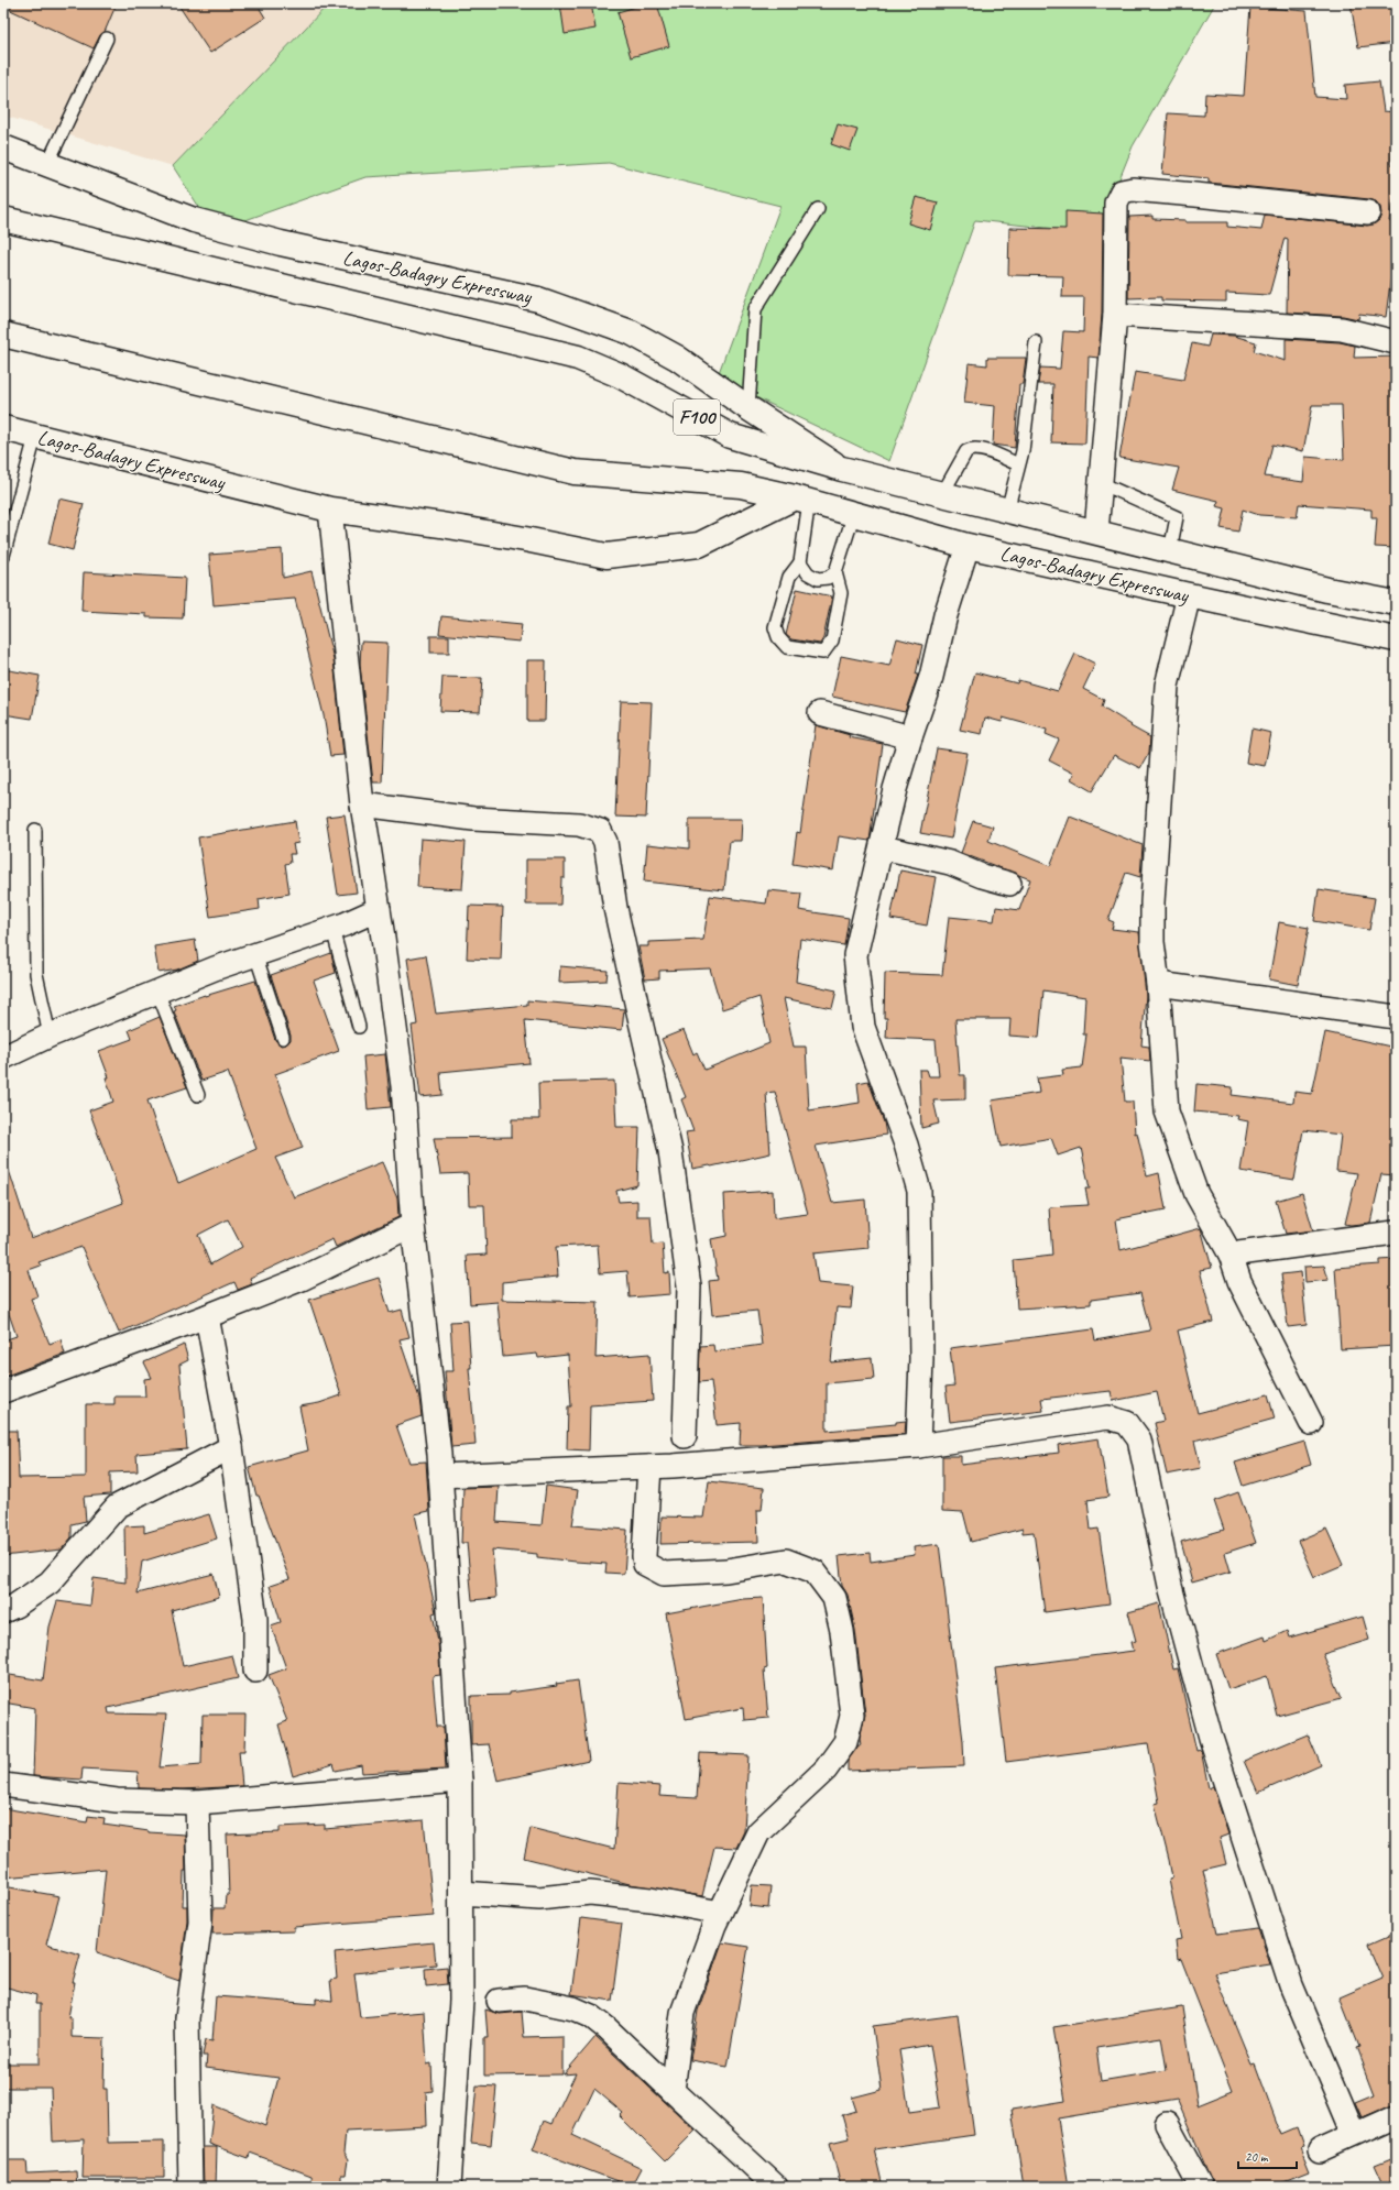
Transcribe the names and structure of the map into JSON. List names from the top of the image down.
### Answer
{
  "streets": {
    "main road": ["Lagos-Badagry Expressway", "F100"]
  },
  "scale_bar": "20 m"
}
